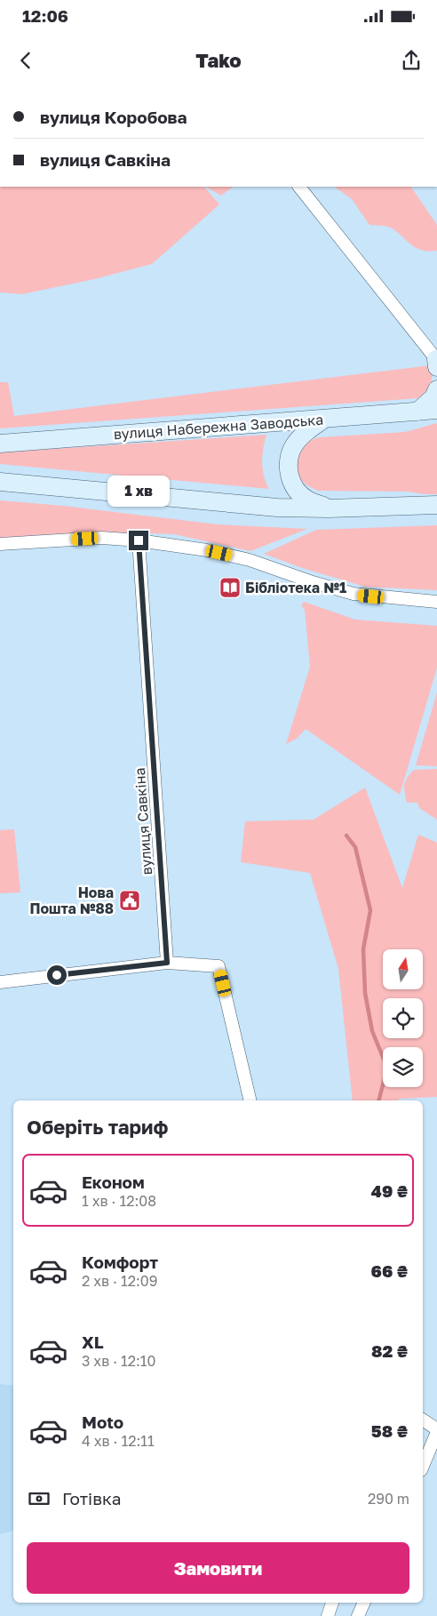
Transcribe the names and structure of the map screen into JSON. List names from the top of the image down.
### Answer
{
  "streets": {
    "main road": ["вулиця Набережна Заводська"],
    "street": ["вулиця Савкіна"]
  },
  "places": {
    "library": ["Бібліотека №1"],
    "public building": ["Нова Пошта №88"]
  },
  "north": "top",
  "page": {
    "status": "12:06",
    "header": "Tako",
    "banner": ["вулиця Коробова", "вулиця Савкіна"],
    "bubble": "1 хв",
    "heading": "Оберіть тариф",
    "list": [
      {
        "name": "Економ",
        "note": "1 хв · 12:08",
        "value": "49 ₴"
      },
      {
        "name": "Комфорт",
        "note": "2 хв · 12:09",
        "value": "66 ₴"
      },
      {
        "name": "XL",
        "note": "3 хв · 12:10",
        "value": "82 ₴"
      },
      {
        "name": "Moto",
        "note": "4 хв · 12:11",
        "value": "58 ₴"
      }
    ],
    "pay": ["Готівка", "290 m"],
    "buttons": "Замовити"
  }
}
